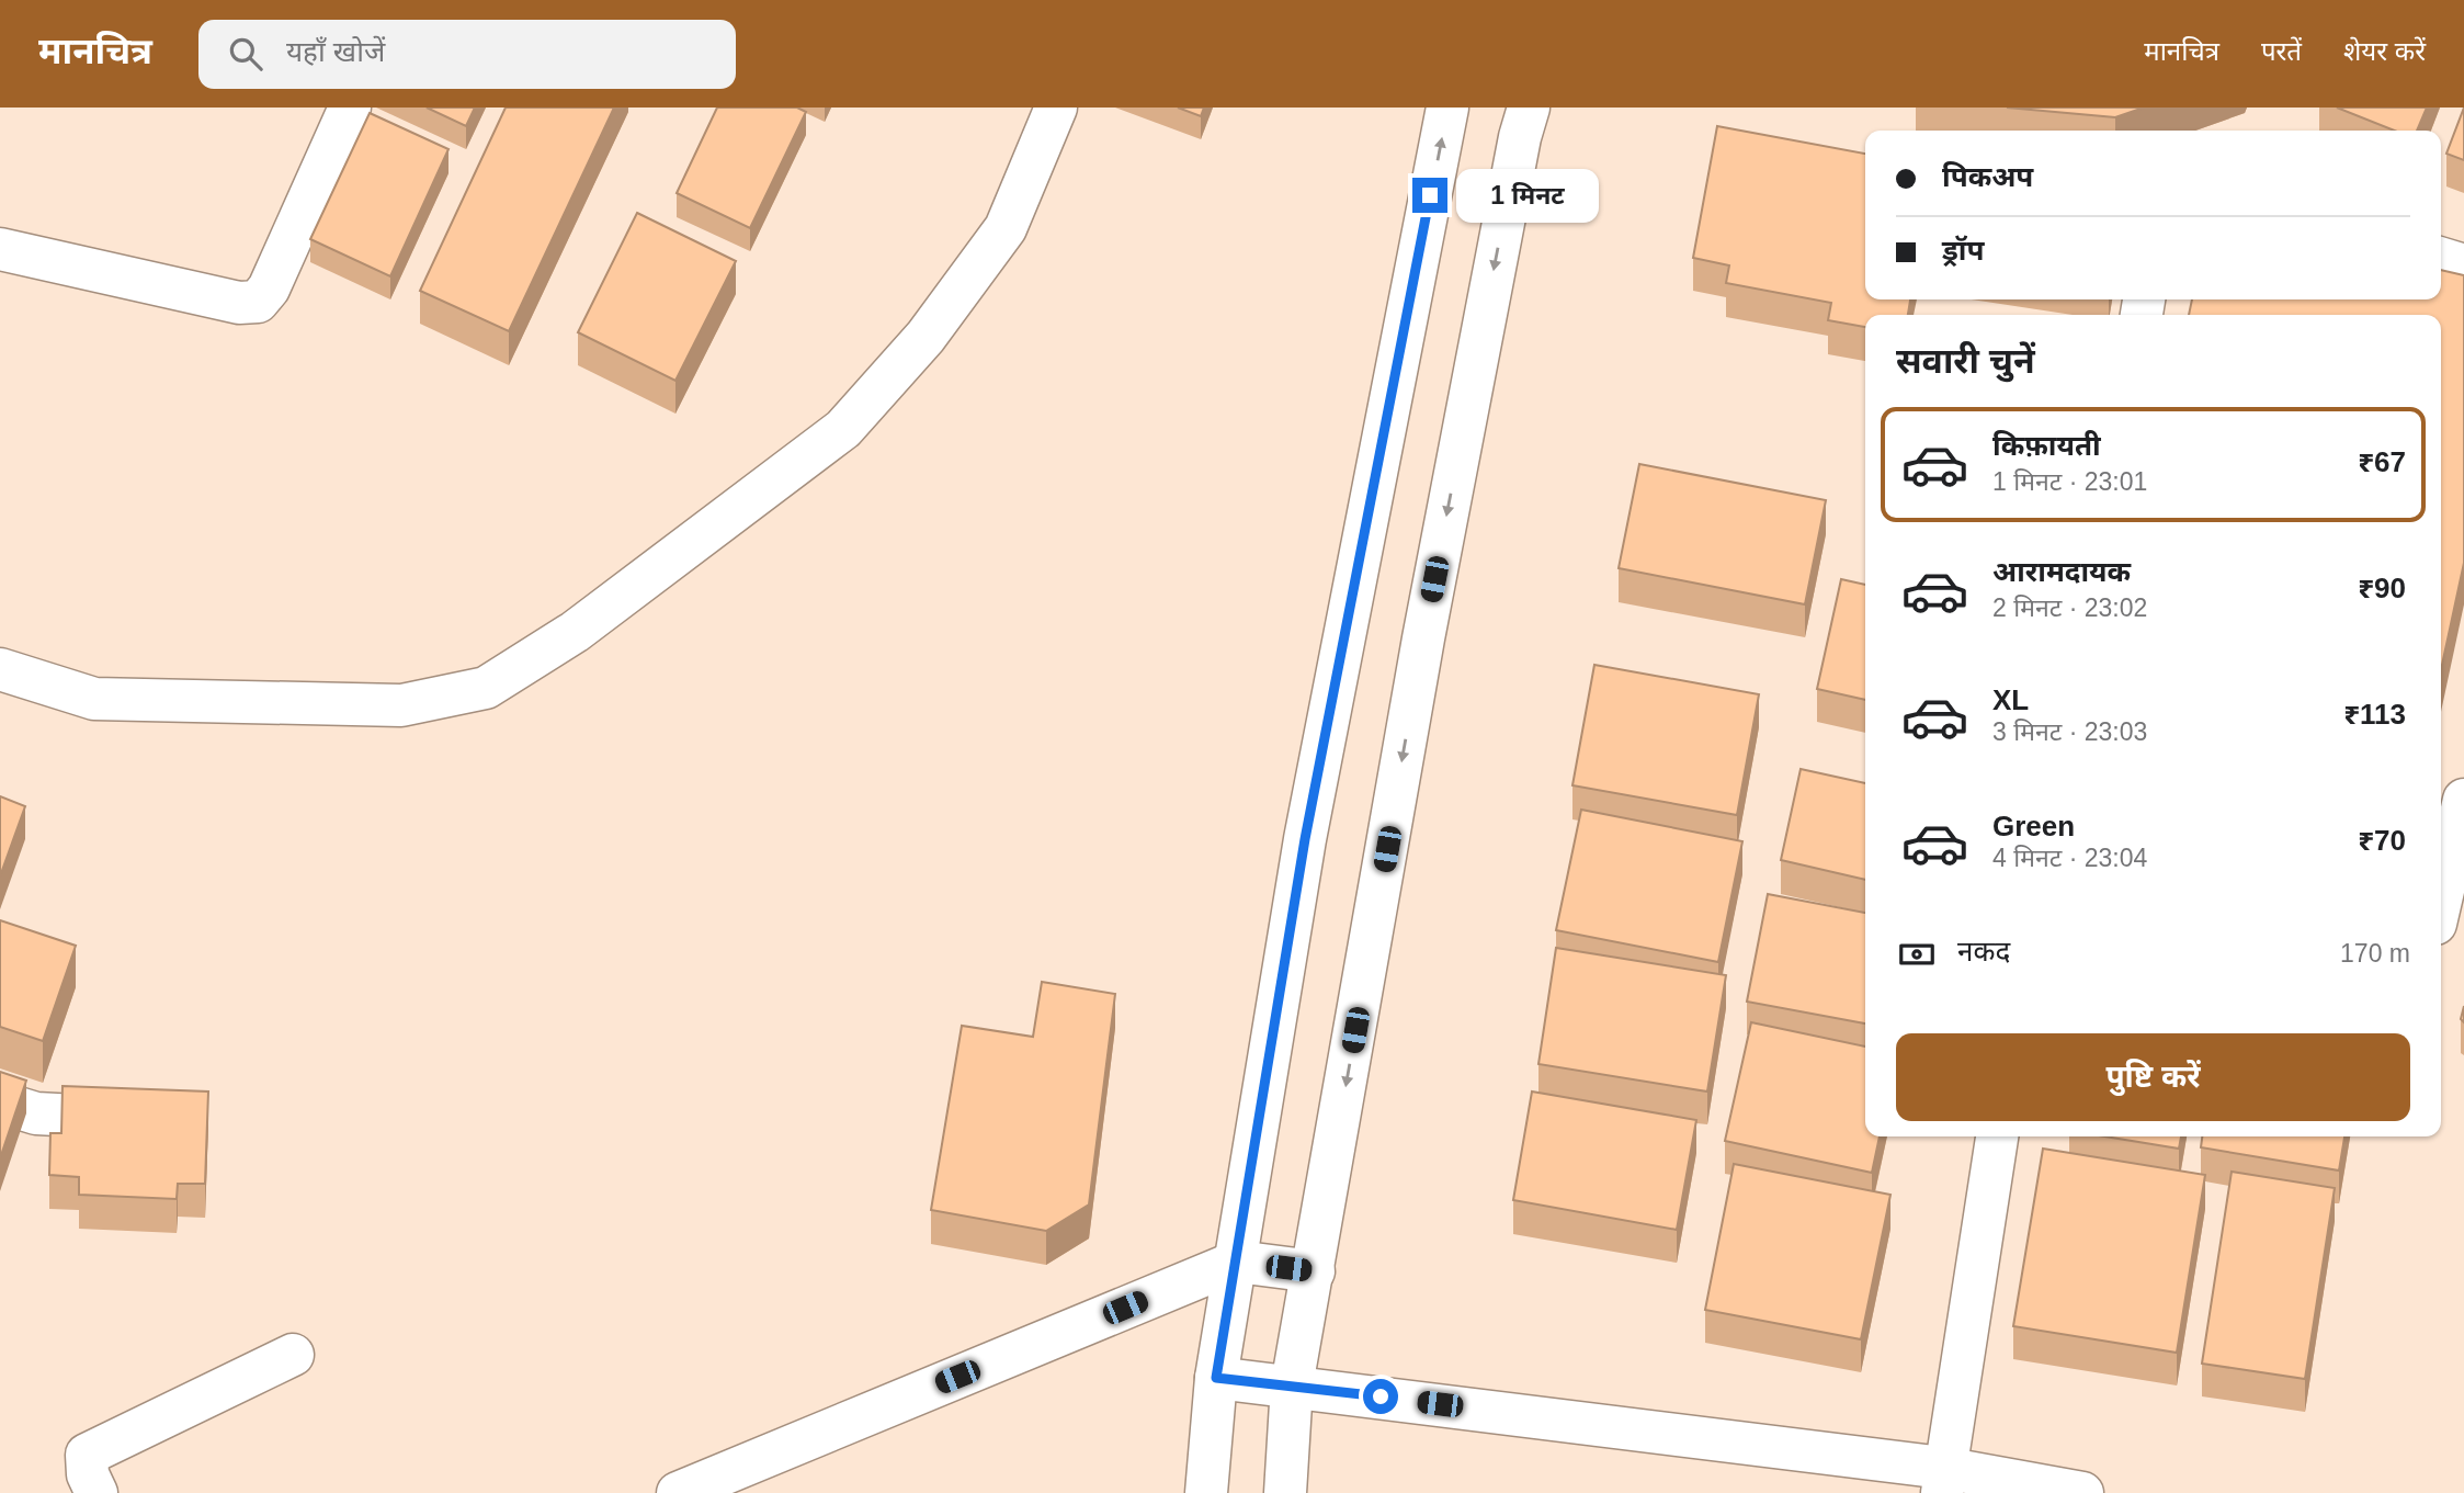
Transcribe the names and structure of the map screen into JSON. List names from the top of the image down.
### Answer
{
  "page": {
    "header": "मानचित्र",
    "search": "यहाँ खोजें",
    "nav": ["मानचित्र", "परतें", "शेयर करें"],
    "banner": ["पिकअप", "ड्रॉप"],
    "bubble": "1 मिनट",
    "heading": "सवारी चुनें",
    "list": [
      {
        "name": "किफ़ायती",
        "note": "1 मिनट · 23:01",
        "value": "₹67"
      },
      {
        "name": "आरामदायक",
        "note": "2 मिनट · 23:02",
        "value": "₹90"
      },
      {
        "name": "XL",
        "note": "3 मिनट · 23:03",
        "value": "₹113"
      },
      {
        "name": "Green",
        "note": "4 मिनट · 23:04",
        "value": "₹70"
      }
    ],
    "pay": ["नकद", "170 m"],
    "buttons": "पुष्टि करें"
  }
}
